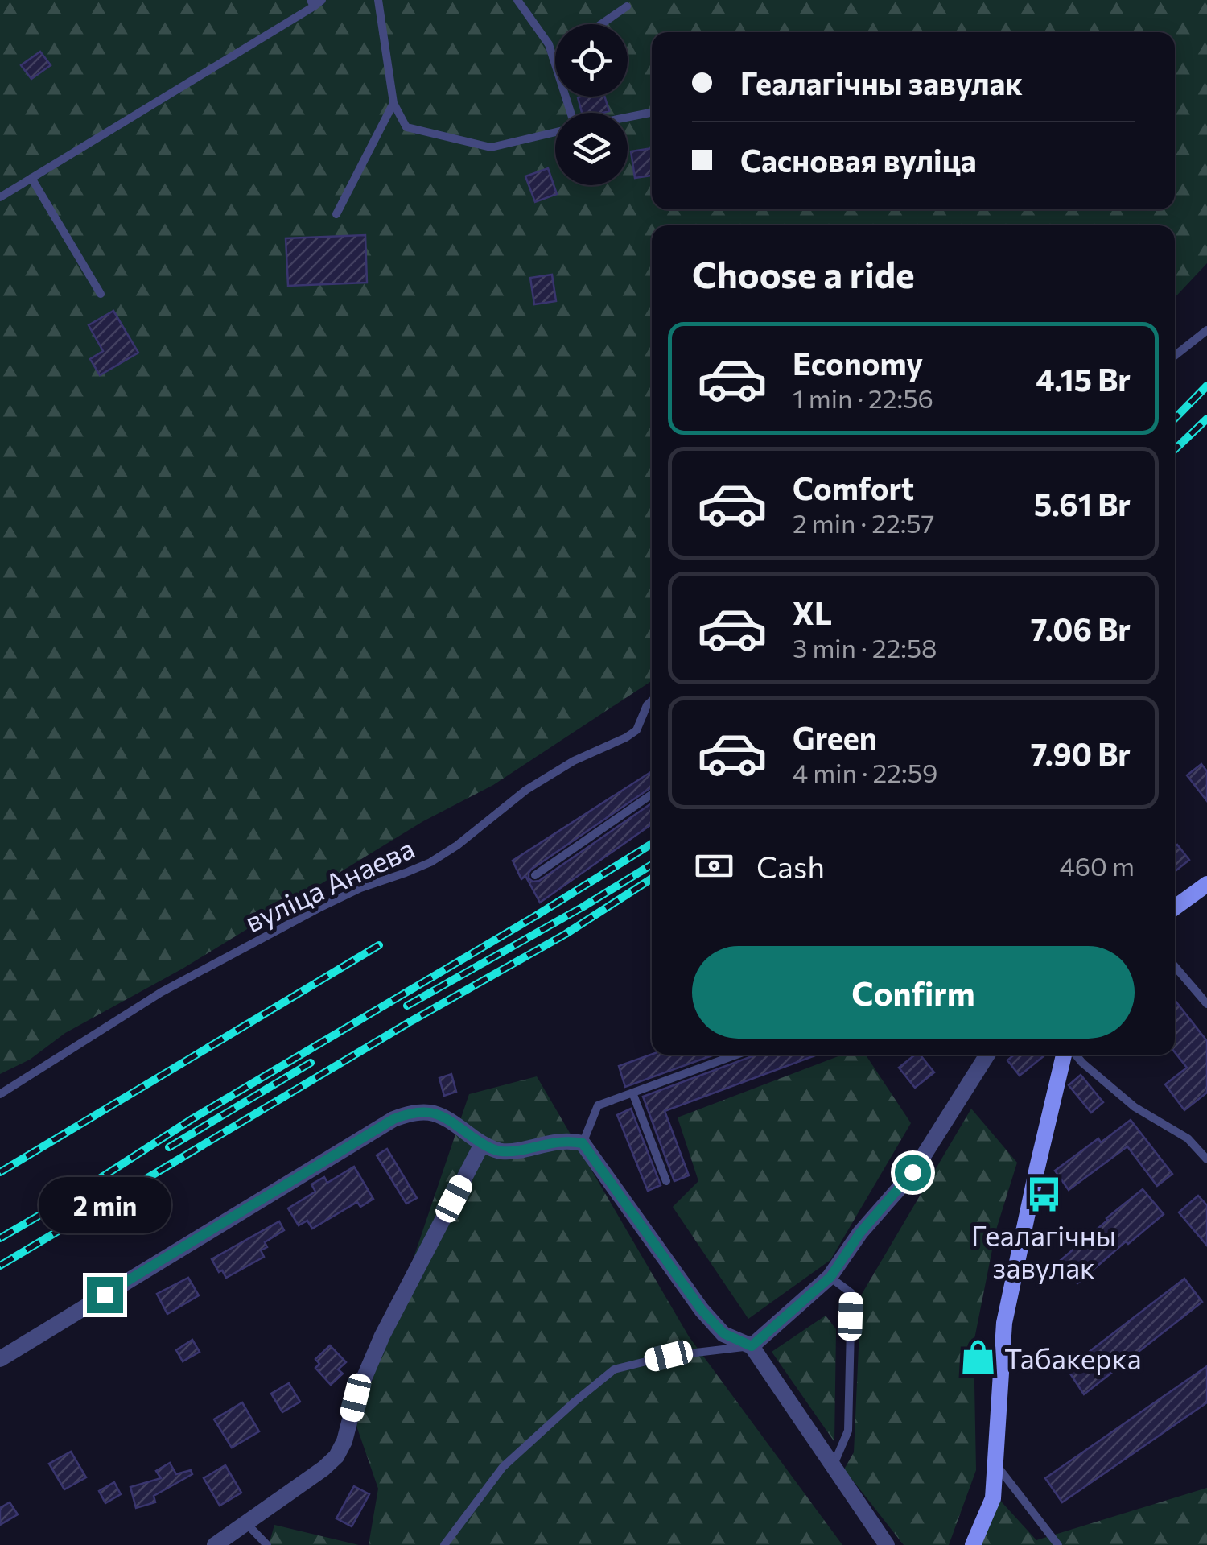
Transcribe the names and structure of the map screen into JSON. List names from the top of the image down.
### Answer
{
  "streets": {
    "lane": ["вуліца Анаева"]
  },
  "places": {
    "bus stop": ["Геалагічны завулак"],
    "shop": ["Табакерка"]
  },
  "page": {
    "banner": ["Геалагічны завулак", "Сасновая вуліца"],
    "heading": "Choose a ride",
    "list": [
      {
        "name": "Economy",
        "note": "1 min · 22:56",
        "value": "4.15 Br"
      },
      {
        "name": "Comfort",
        "note": "2 min · 22:57",
        "value": "5.61 Br"
      },
      {
        "name": "XL",
        "note": "3 min · 22:58",
        "value": "7.06 Br"
      },
      {
        "name": "Green",
        "note": "4 min · 22:59",
        "value": "7.90 Br"
      }
    ],
    "pay": ["Cash", "460 m"],
    "buttons": "Confirm",
    "bubble": "2 min"
  }
}
